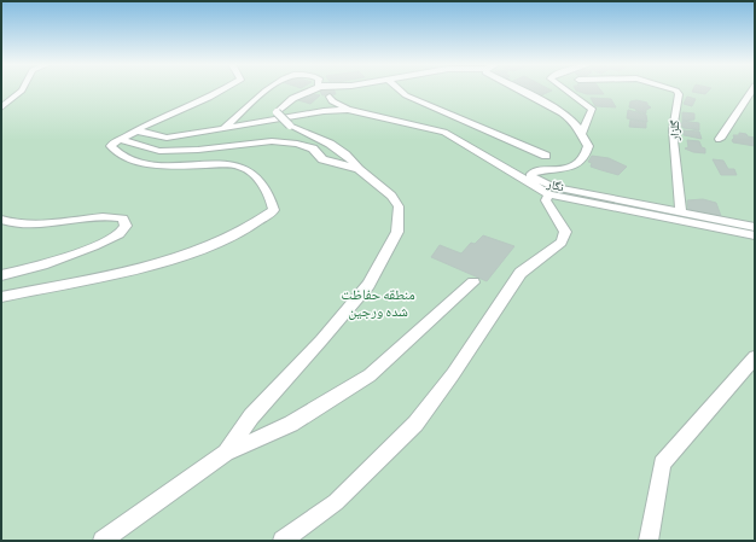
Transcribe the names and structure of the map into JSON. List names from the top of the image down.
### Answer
{
  "streets": {
    "street": ["گلزار", "نگار"]
  },
  "crossings": [
    ["گلزار", "نگار"]
  ],
  "parks": ["منطقه حفاظت شده ورجین"]
}
